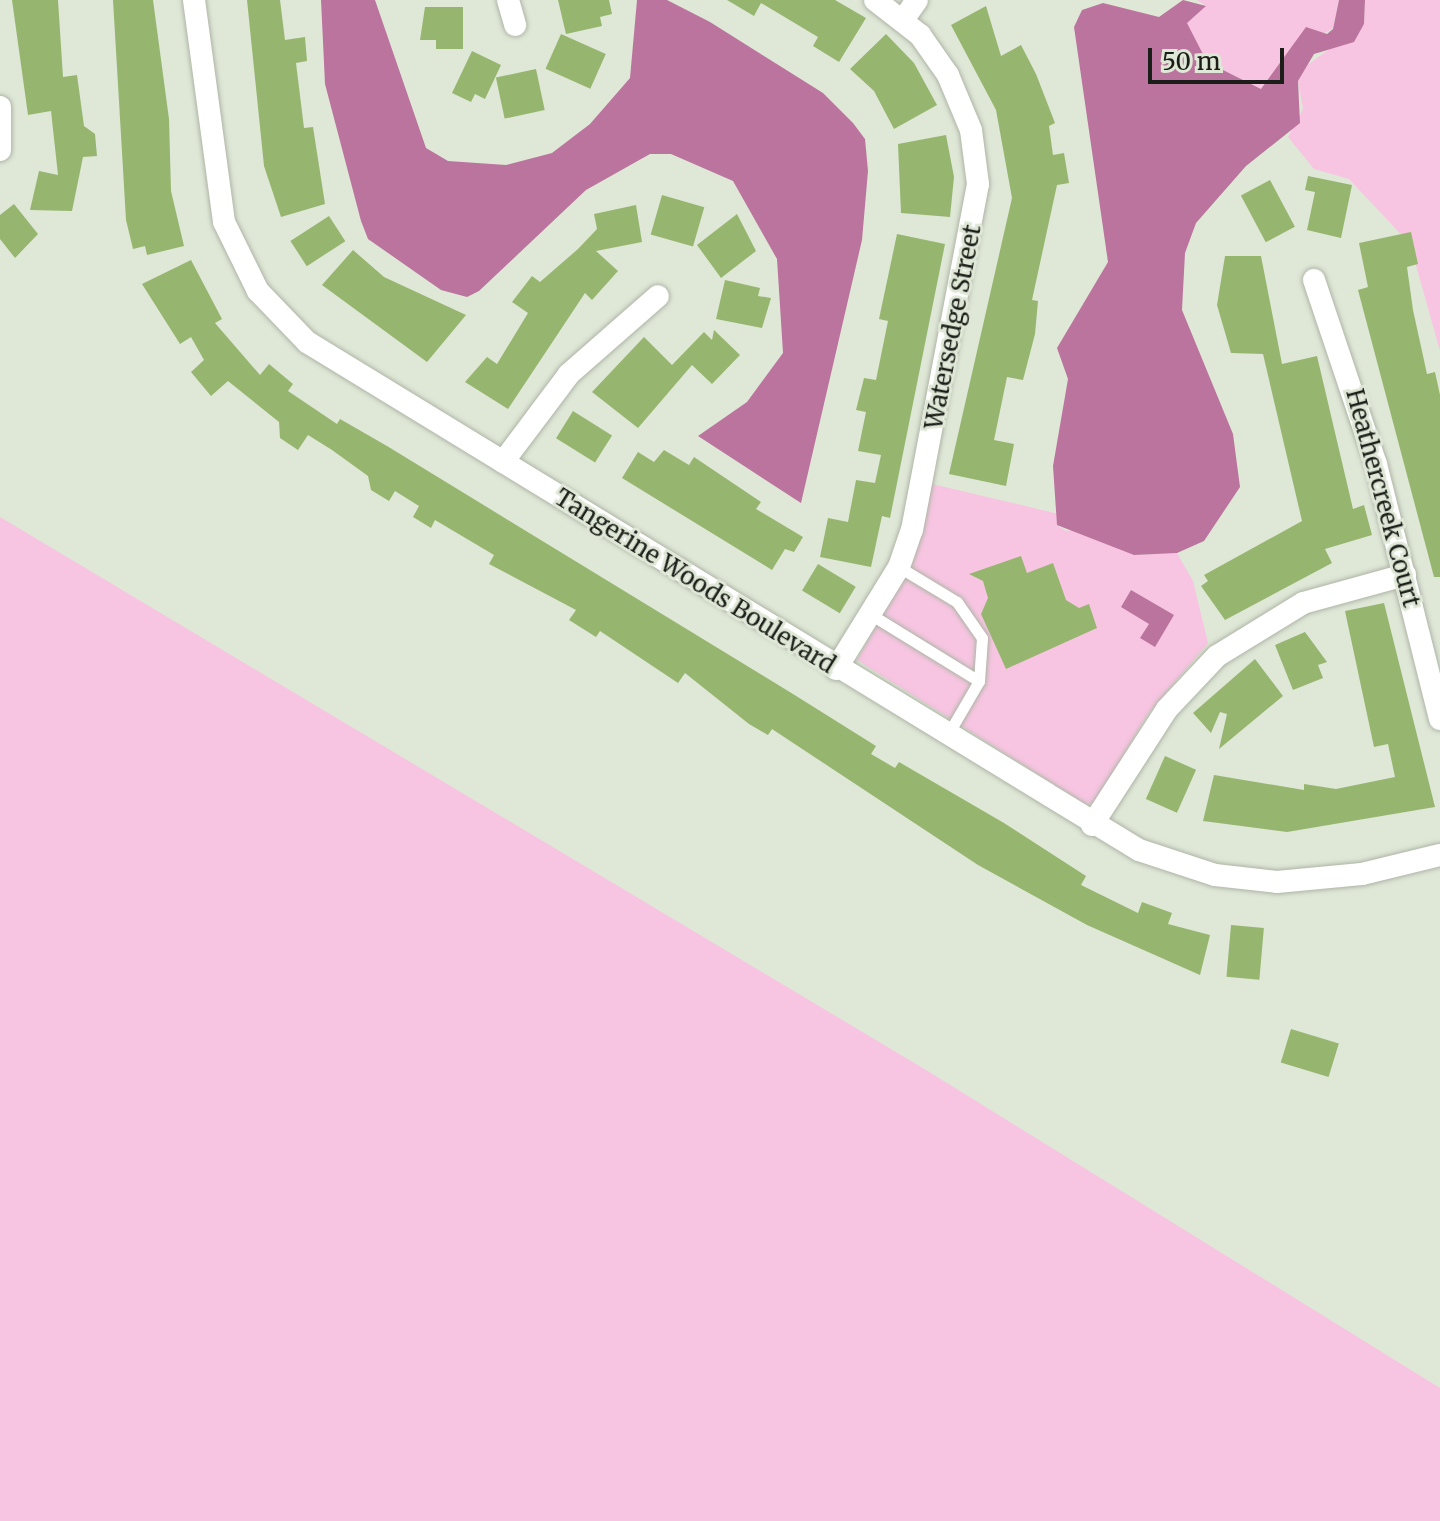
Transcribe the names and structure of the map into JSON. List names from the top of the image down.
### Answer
{
  "streets": {
    "street": ["Watersedge Street", "Heathercreek Court", "Tangerine Woods Boulevard"]
  },
  "crossings": [
    ["Watersedge Street", "Tangerine Woods Boulevard"]
  ],
  "scale_bar": "50 m"
}
